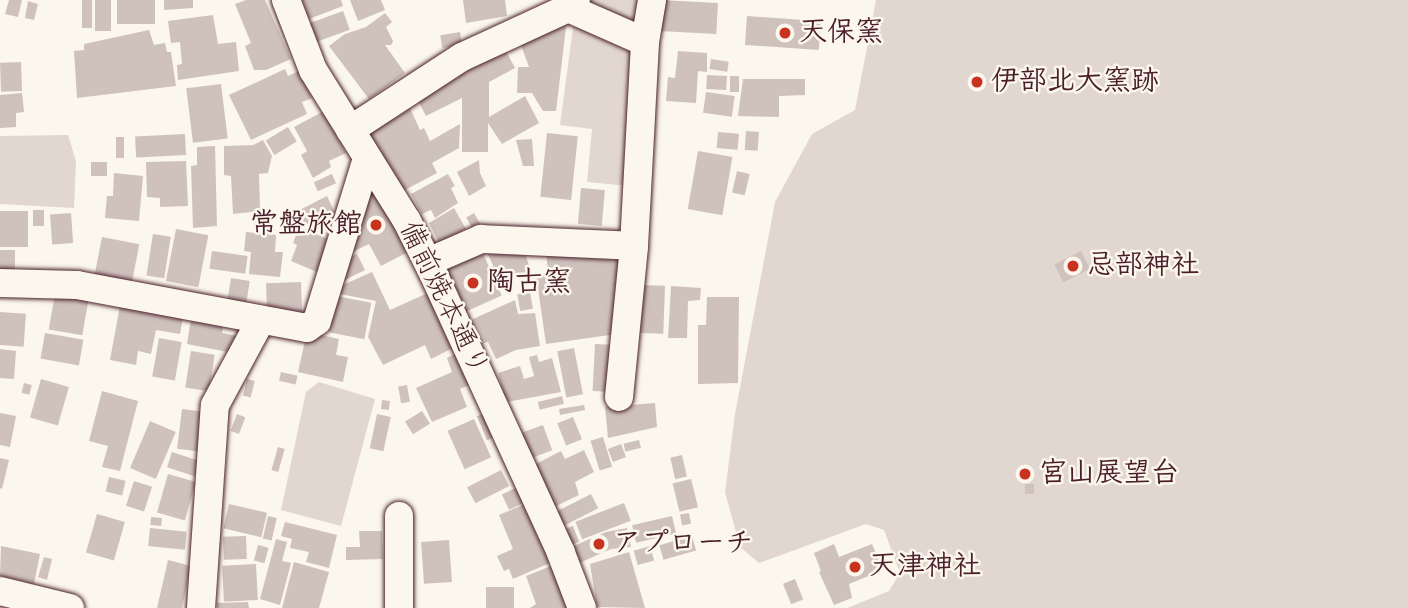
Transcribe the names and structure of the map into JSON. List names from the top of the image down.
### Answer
{
  "streets": {
    "street": ["備前焼本通り"]
  },
  "places": [
    "天保窯",
    "伊部北大窯跡",
    "常盤旅館",
    "忌部神社",
    "陶古窯",
    "宮山展望台",
    "アプローチ",
    "天津神社"
  ]
}
